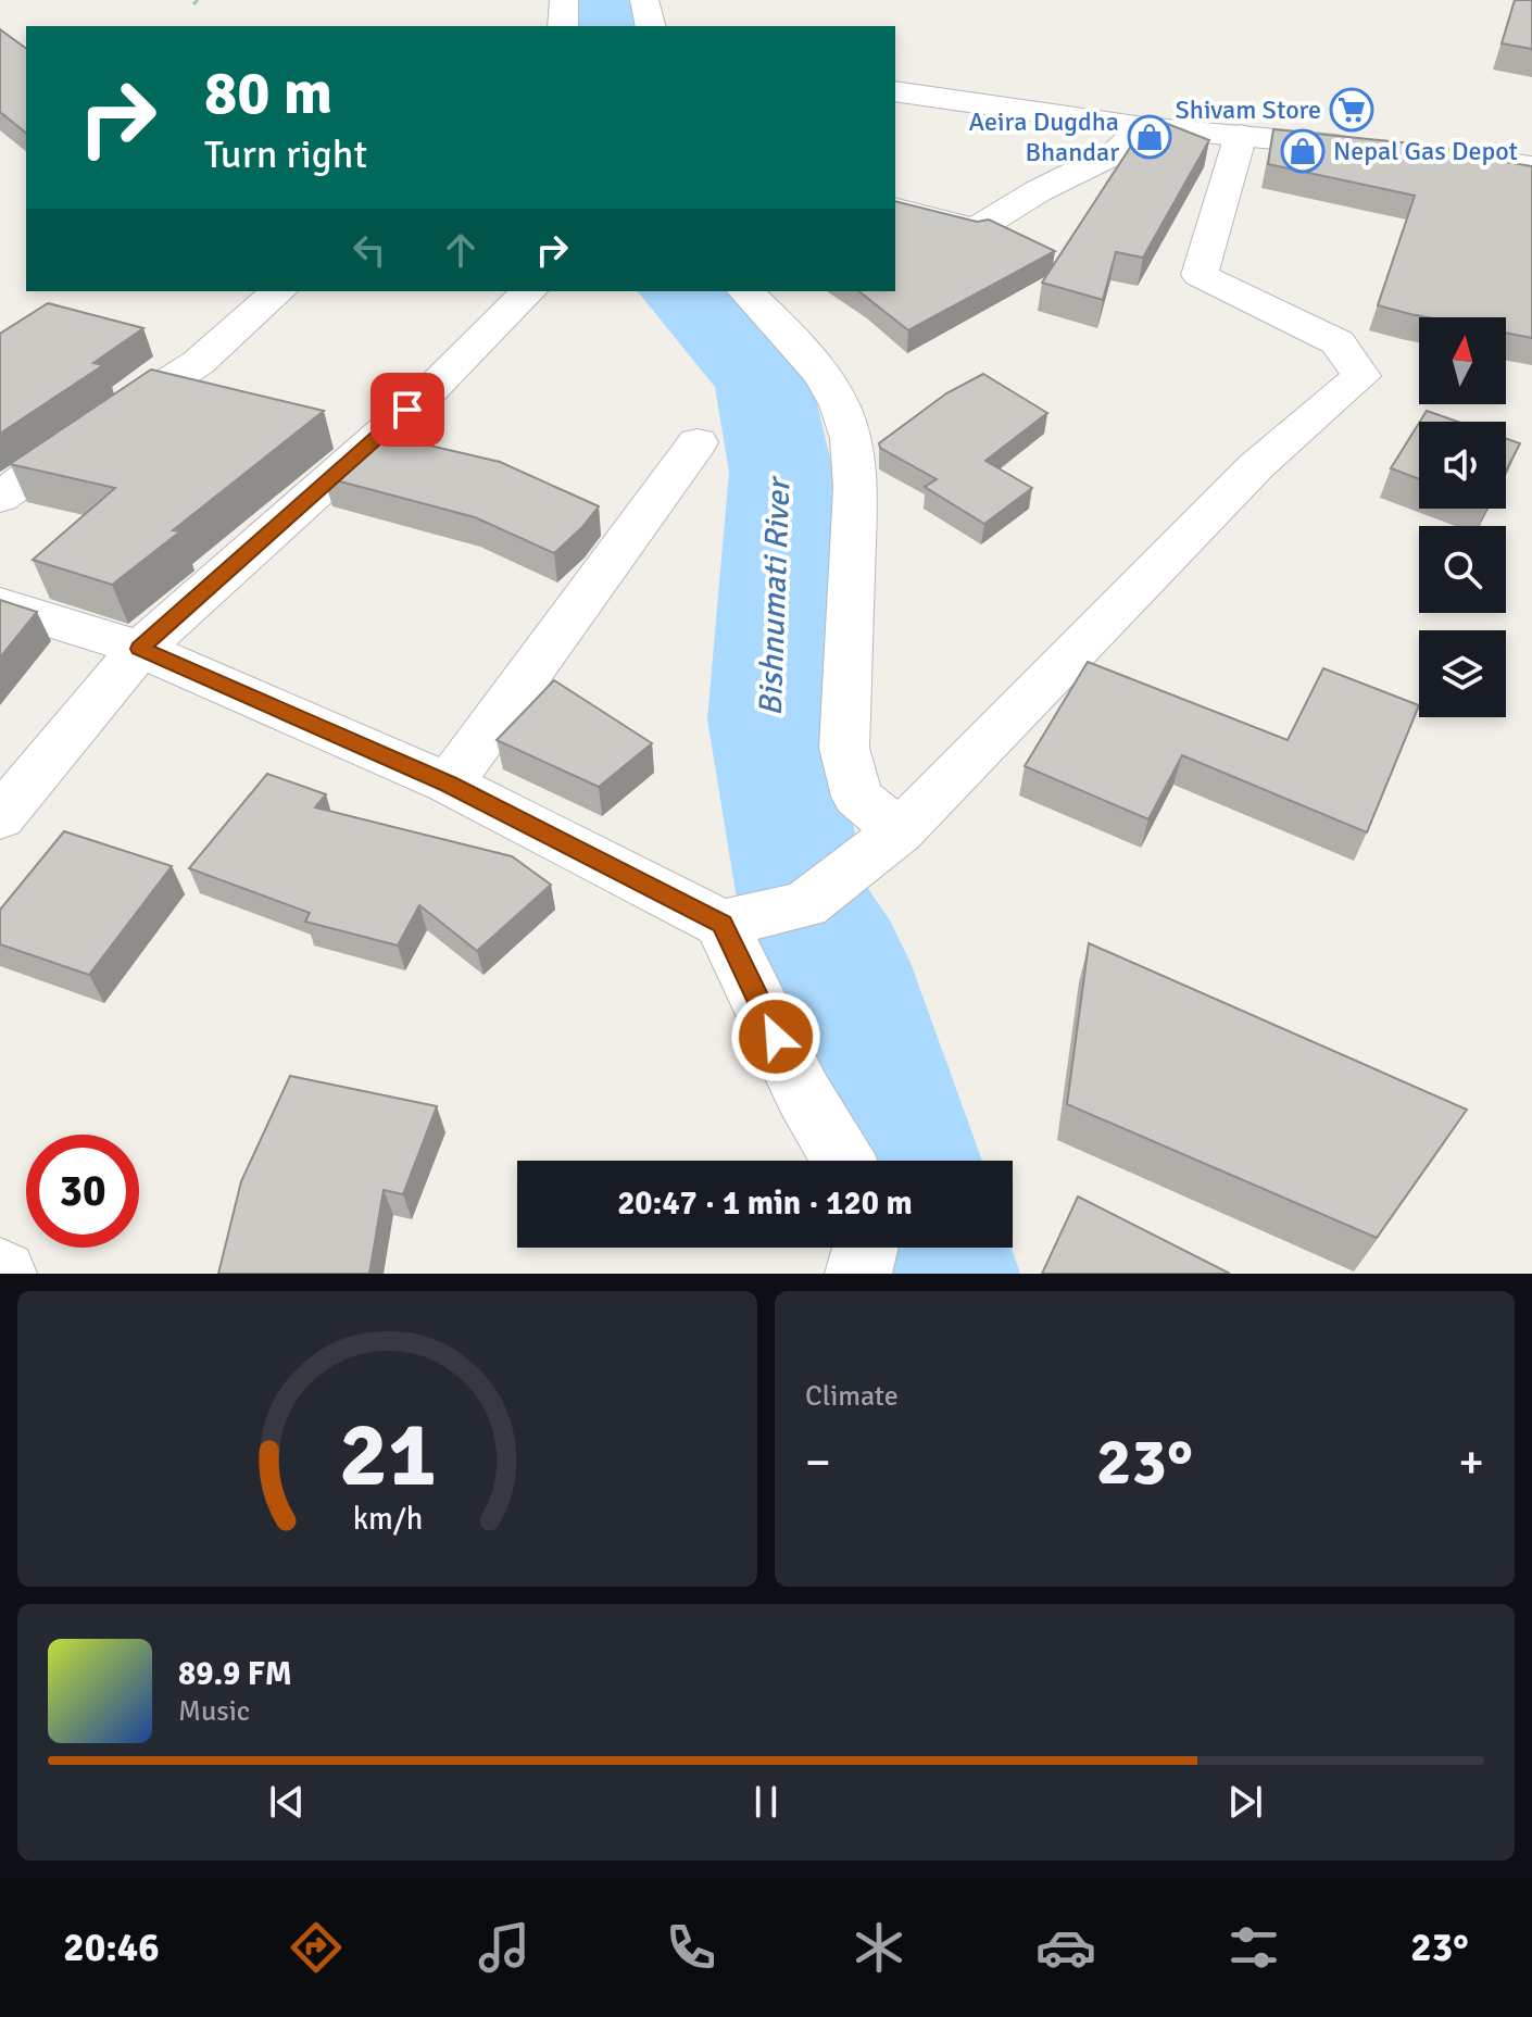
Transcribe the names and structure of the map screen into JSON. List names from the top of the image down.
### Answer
{
  "water": ["Bishnumati River"],
  "places": {
    "supermarket": ["Shivam Store"],
    "shop": ["Aeira Dugdha Bhandar", "Nepal Gas Depot"]
  },
  "north": "top",
  "page": {
    "turn": ["80 m", "Turn right"],
    "limit": "30",
    "trip": "20:47 · 1 min · 120 m",
    "tile": "Climate",
    "heat": ["−", "23°", "+"],
    "song": ["89.9 FM", "Music"],
    "tabs": ["20:46", "23°"],
    "gauge": ["21", "km/h"]
  }
}
